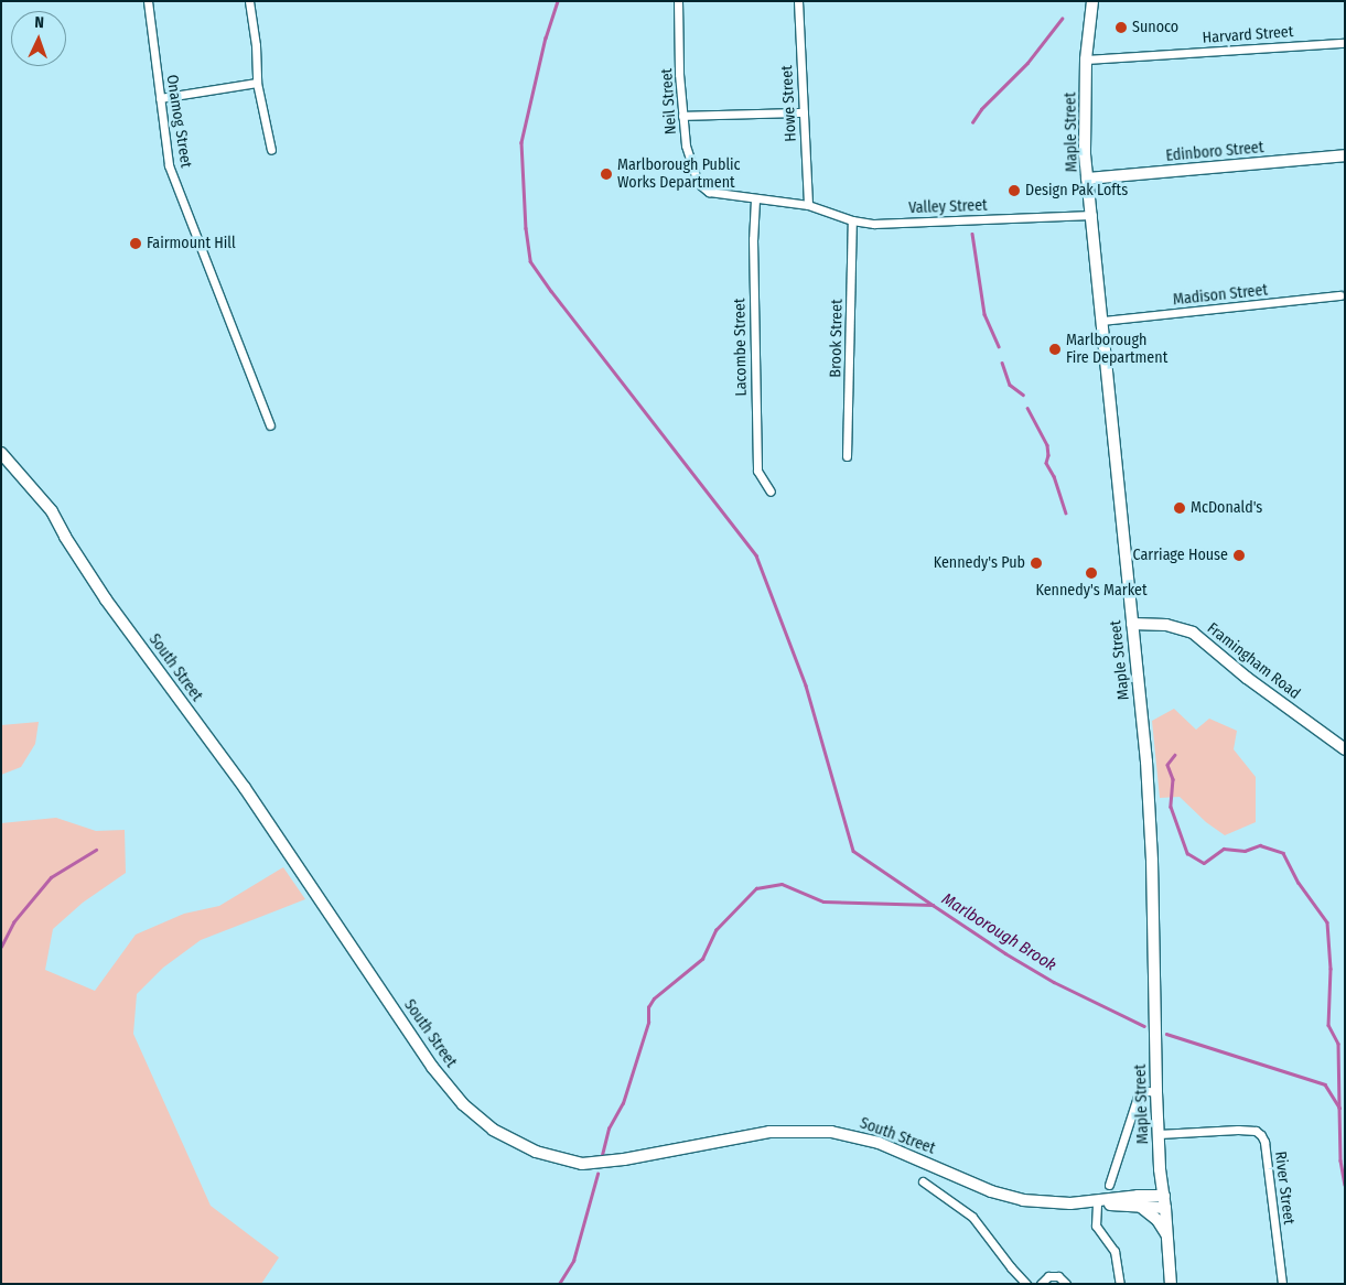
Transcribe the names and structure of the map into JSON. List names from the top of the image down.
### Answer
{
  "streets": {
    "main road": [
      "Maple Street",
      "Edinboro Street",
      "Framingham Road",
      "South Street"
    ],
    "street": [
      "Harvard Street",
      "Neil Street",
      "Howe Street",
      "Onamog Street",
      "Valley Street",
      "Madison Street",
      "Brook Street",
      "Lacombe Street",
      "River Street"
    ]
  },
  "crossings": [
    ["Harvard Street", "Maple Street"],
    ["Neil Street", "Howe Street"],
    ["Neil Street", "Valley Street"],
    ["Neil Street", "Lacombe Street"],
    ["Howe Street", "Valley Street"],
    ["Maple Street", "Edinboro Street"],
    ["Maple Street", "Valley Street"],
    ["Maple Street", "Madison Street"],
    ["Maple Street", "Framingham Road"],
    ["Maple Street", "South Street"],
    ["Maple Street", "River Street"],
    ["Valley Street", "Brook Street"]
  ],
  "water": ["Marlborough Brook"],
  "places": [
    "Sunoco",
    "Marlborough Public Works Department",
    "Design Pak Lofts",
    "Fairmount Hill",
    "Marlborough Fire Department",
    "McDonald's",
    "Carriage House",
    "Kennedy's Pub",
    "Kennedy's Market"
  ],
  "north": "top"
}
